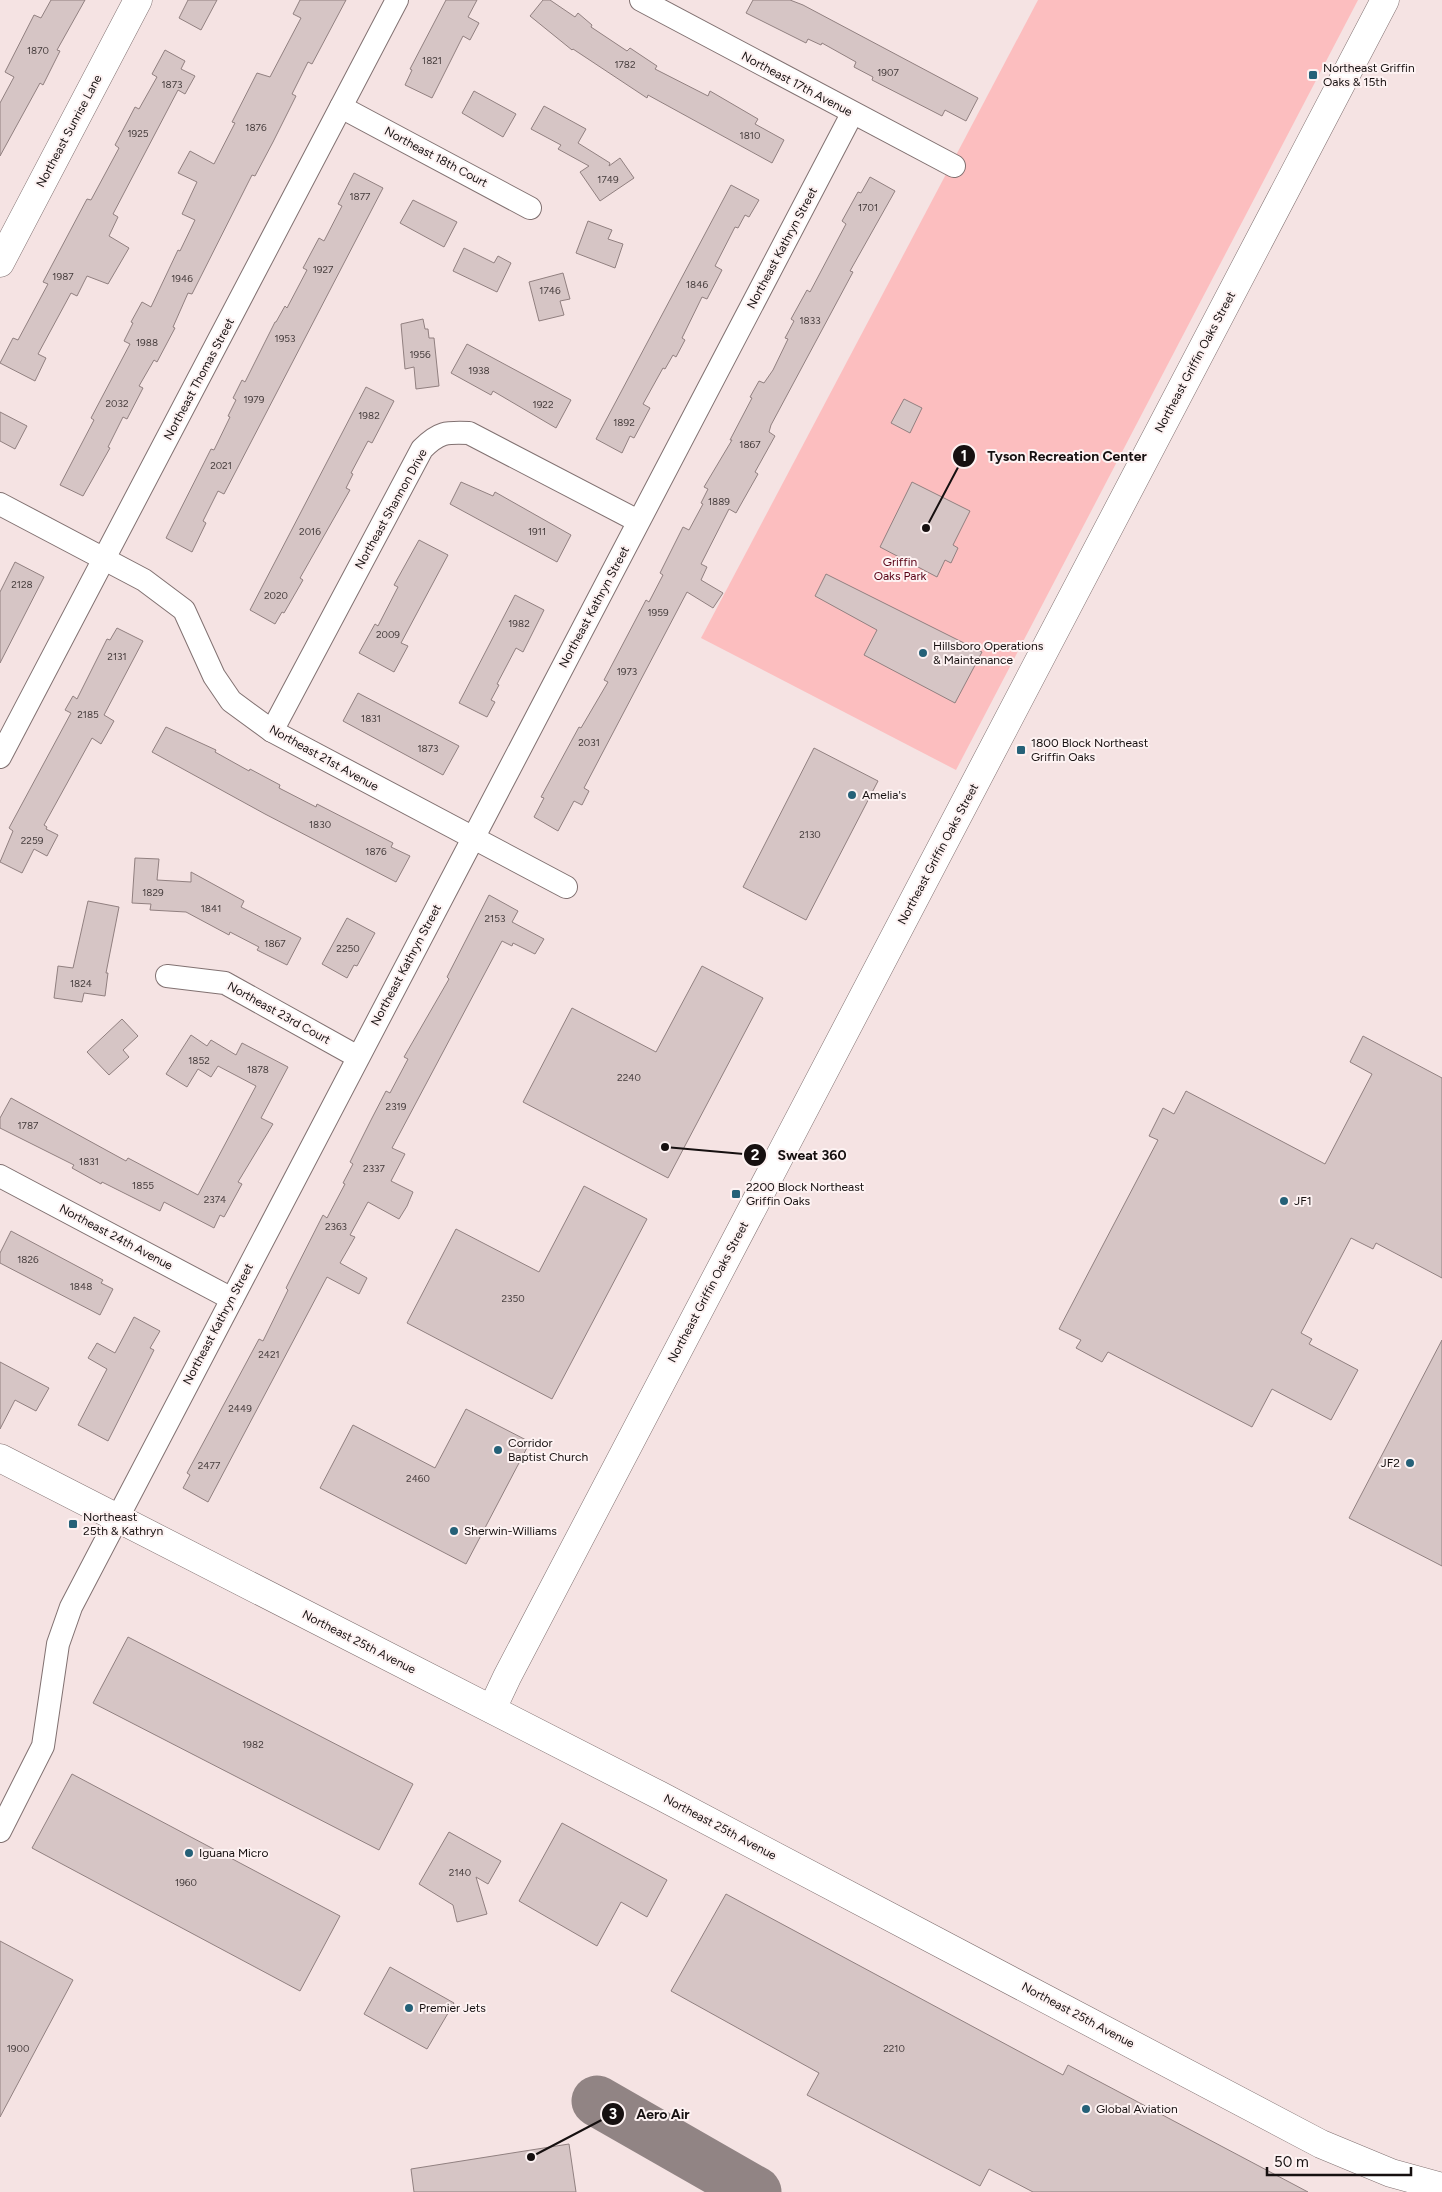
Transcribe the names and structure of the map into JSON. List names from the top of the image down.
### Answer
{
  "streets": {
    "street": [
      "Northeast 17th Avenue",
      "Northeast Sunrise Lane",
      "Northeast 18th Court",
      "Northeast Kathryn Street",
      "Northeast Griffin Oaks Street",
      "Northeast Thomas Street",
      "Northeast Shannon Drive",
      "Northeast 21st Avenue",
      "Northeast 23rd Court",
      "Northeast 24th Avenue",
      "Northeast 25th Avenue"
    ]
  },
  "crossings": [
    ["Northeast 17th Avenue", "Northeast Kathryn Street"],
    ["Northeast 18th Court", "Northeast Thomas Street"],
    ["Northeast Kathryn Street", "Northeast Shannon Drive"],
    ["Northeast Kathryn Street", "Northeast 21st Avenue"],
    ["Northeast Kathryn Street", "Northeast 23rd Court"],
    ["Northeast Kathryn Street", "Northeast 24th Avenue"],
    ["Northeast Kathryn Street", "Northeast 25th Avenue"],
    ["Northeast Griffin Oaks Street", "Northeast 25th Avenue"],
    ["Northeast Thomas Street", "Northeast 21st Avenue"],
    ["Northeast Shannon Drive", "Northeast 21st Avenue"]
  ],
  "parks": ["Griffin Oaks Park"],
  "places": {
    "transit": [
      "Northeast Griffin Oaks & 15th",
      "1800 Block Northeast Griffin Oaks",
      "2200 Block Northeast Griffin Oaks",
      "Northeast 25th & Kathryn"
    ],
    "other": [
      "Tyson Recreation Center",
      "Hillsboro Operations & Maintenance",
      "Amelia's",
      "Sweat 360",
      "JF1",
      "Corridor Baptist Church",
      "JF2",
      "Sherwin-Williams",
      "Iguana Micro",
      "Premier Jets",
      "Global Aviation",
      "Aero Air"
    ]
  },
  "house_numbers": [
    "1870",
    "1821",
    "1782",
    "1907",
    "1873",
    "1876",
    "1925",
    "1810",
    "1749",
    "1877",
    "1701",
    "1927",
    "1987",
    "1946",
    "1846",
    "1746",
    "1833",
    "1953",
    "1988",
    "1956",
    "1938",
    "1979",
    "2032",
    "1922",
    "1982",
    "1892",
    "1867",
    "2021",
    "1889",
    "2016",
    "1911",
    "2128",
    "2020",
    "1959",
    "1982",
    "2009",
    "2131",
    "1973",
    "2185",
    "1831",
    "2031",
    "1873",
    "1830",
    "2130",
    "2259",
    "1876",
    "1829",
    "1841",
    "2153",
    "1867",
    "2250",
    "1824",
    "1852",
    "1878",
    "2240",
    "2319",
    "1787",
    "1831",
    "2337",
    "1855",
    "2374",
    "2363",
    "1826",
    "1848",
    "2350",
    "2421",
    "2449",
    "2477",
    "2460",
    "1982",
    "2140",
    "1960",
    "1900",
    "2210"
  ],
  "scale_bar": "50 m"
}
